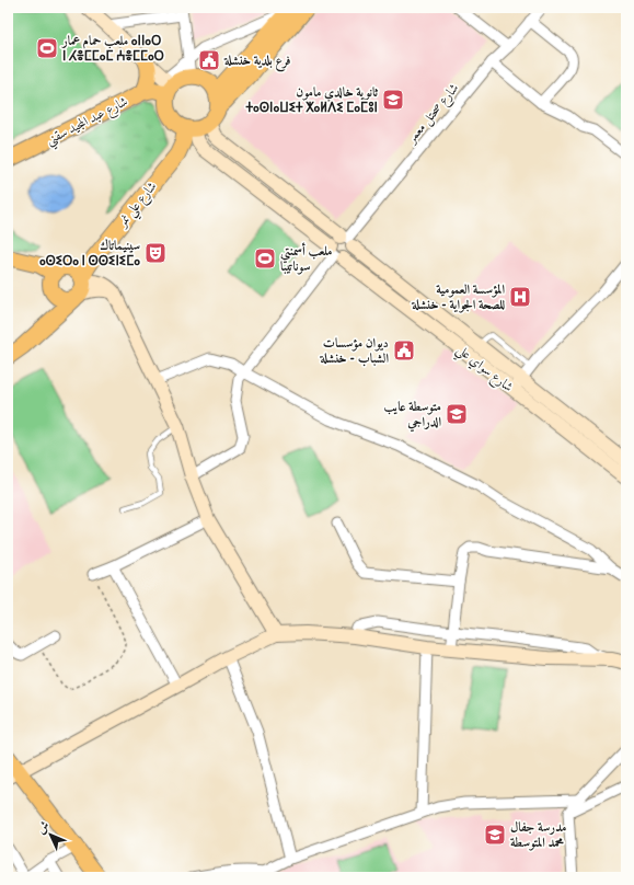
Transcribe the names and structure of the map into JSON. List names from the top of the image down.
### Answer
{
  "streets": {
    "main road": ["شارع عبد المجيد سقني", "شارع علي نمر", "شارع سواي علي"],
    "street": ["شارع صحتل معمر"]
  },
  "crossings": [
    ["شارع صحتل معمر", "شارع سواي علي"],
    ["شارع عبد المجيد سقني", "شارع علي نمر"],
    ["شارع عبد المجيد سقني", "شارع سواي علي"],
    ["شارع علي نمر", "شارع سواي علي"]
  ],
  "places": {
    "sports": ["ملعب حمام عمار ⴰⵏⵏⴰⵔ ⵏ ⵃⴻⵎⵎⴰⵎ ⵄⴻⵎⵎⴰⵔ", "ملعب أسمنتي سوناتيبا"],
    "public building": ["فرع بلدية خنشلة", "ديوان مؤسسات الشباب - خنشلة"],
    "school or university": ["ثانوية خالدي مامون ⵜⴰⵙⵏⴰⵡⵉⵜ ⵅⴰⵍⴷⵉ ⵎⴰⵎⵓⵏ", "متوسطة عايب الدراجي", "مدرسة جفال محمد المتوسطة"],
    "theatre": ["سينيماتاك ⴰⵙⵉⵔⴰ ⵏ ⵙⵙⵉⵏⵉⵎⴰ"],
    "hospital": ["المؤسسة العمومية للصحة الجواية - خنشلة"]
  },
  "north": "top left"
}
